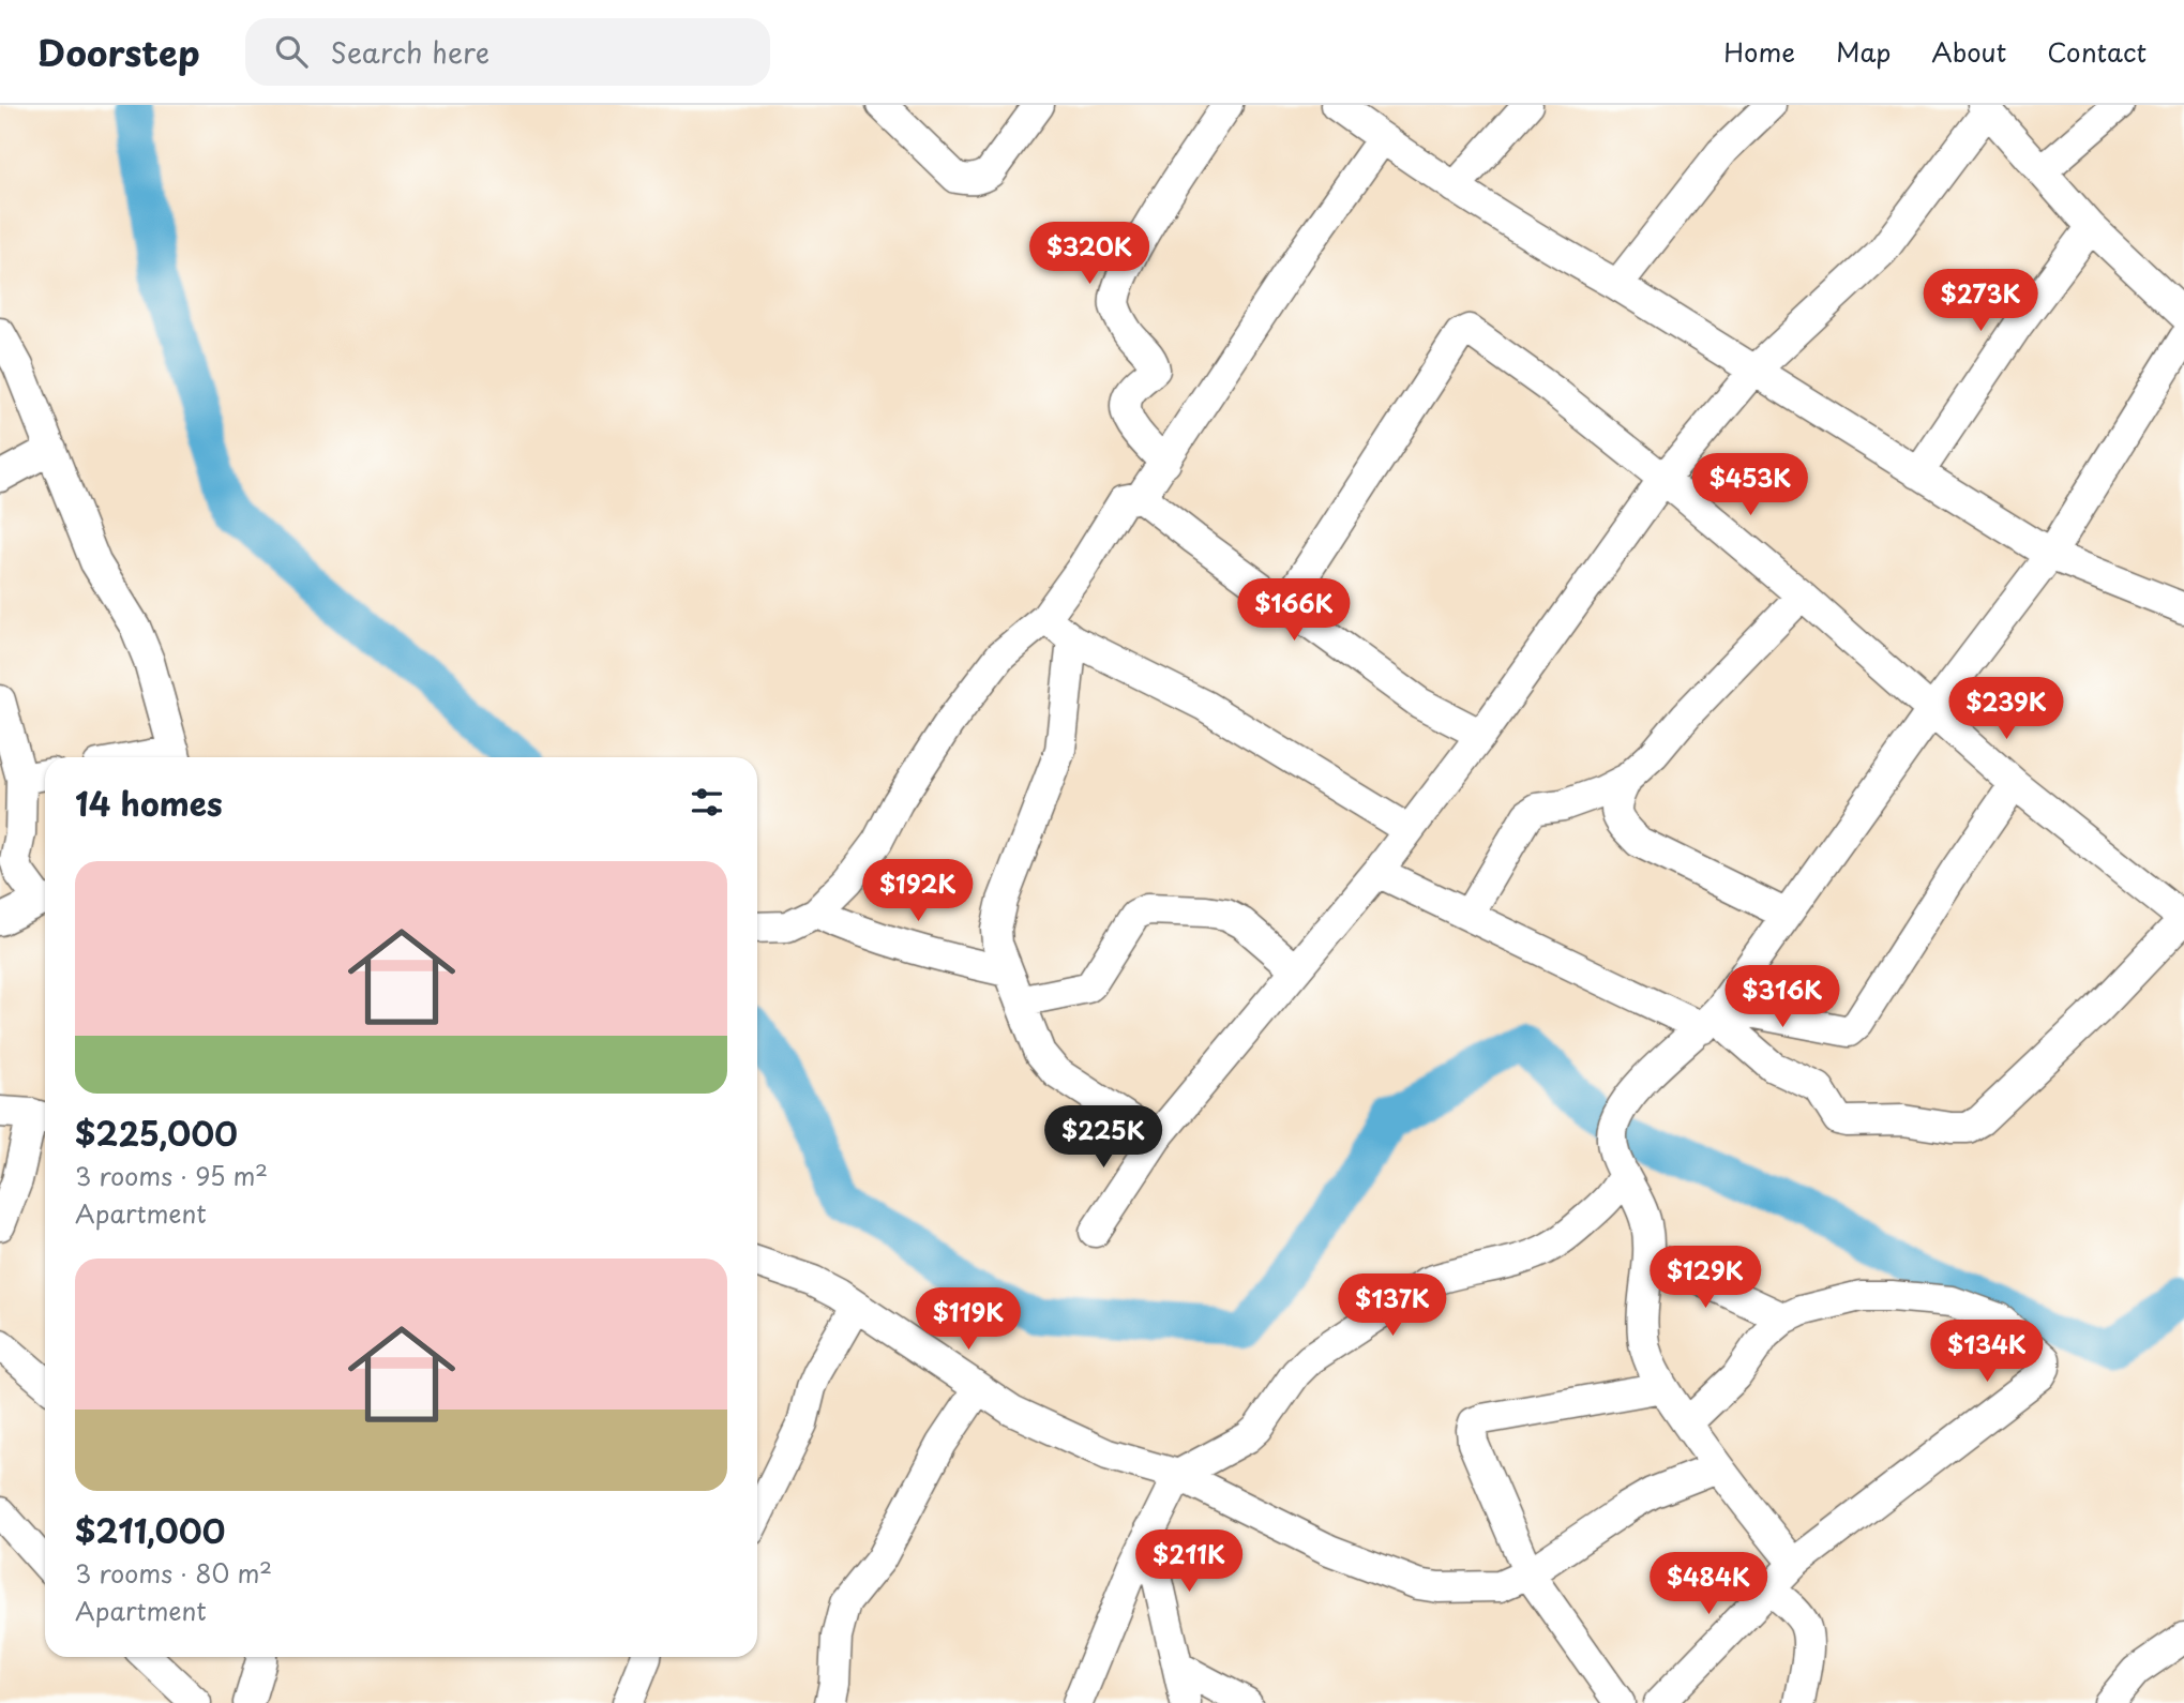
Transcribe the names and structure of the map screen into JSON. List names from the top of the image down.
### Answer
{
  "page": {
    "header": "Doorstep",
    "search": "Search here",
    "nav": [
      "Home",
      "Map",
      "About",
      "Contact"
    ],
    "price": [
      "$320K",
      "$273K",
      "$453K",
      "$166K",
      "$239K",
      "$192K",
      "$316K",
      "$225K",
      "$129K",
      "$137K",
      "$119K",
      "$134K",
      "$211K",
      "$484K"
    ],
    "heading": "14 homes",
    "list": [
      {
        "name": "$225,000",
        "note": "3 rooms · 95 m² · Apartment"
      },
      {
        "name": "$211,000",
        "note": "3 rooms · 80 m² · Apartment"
      }
    ]
  }
}
